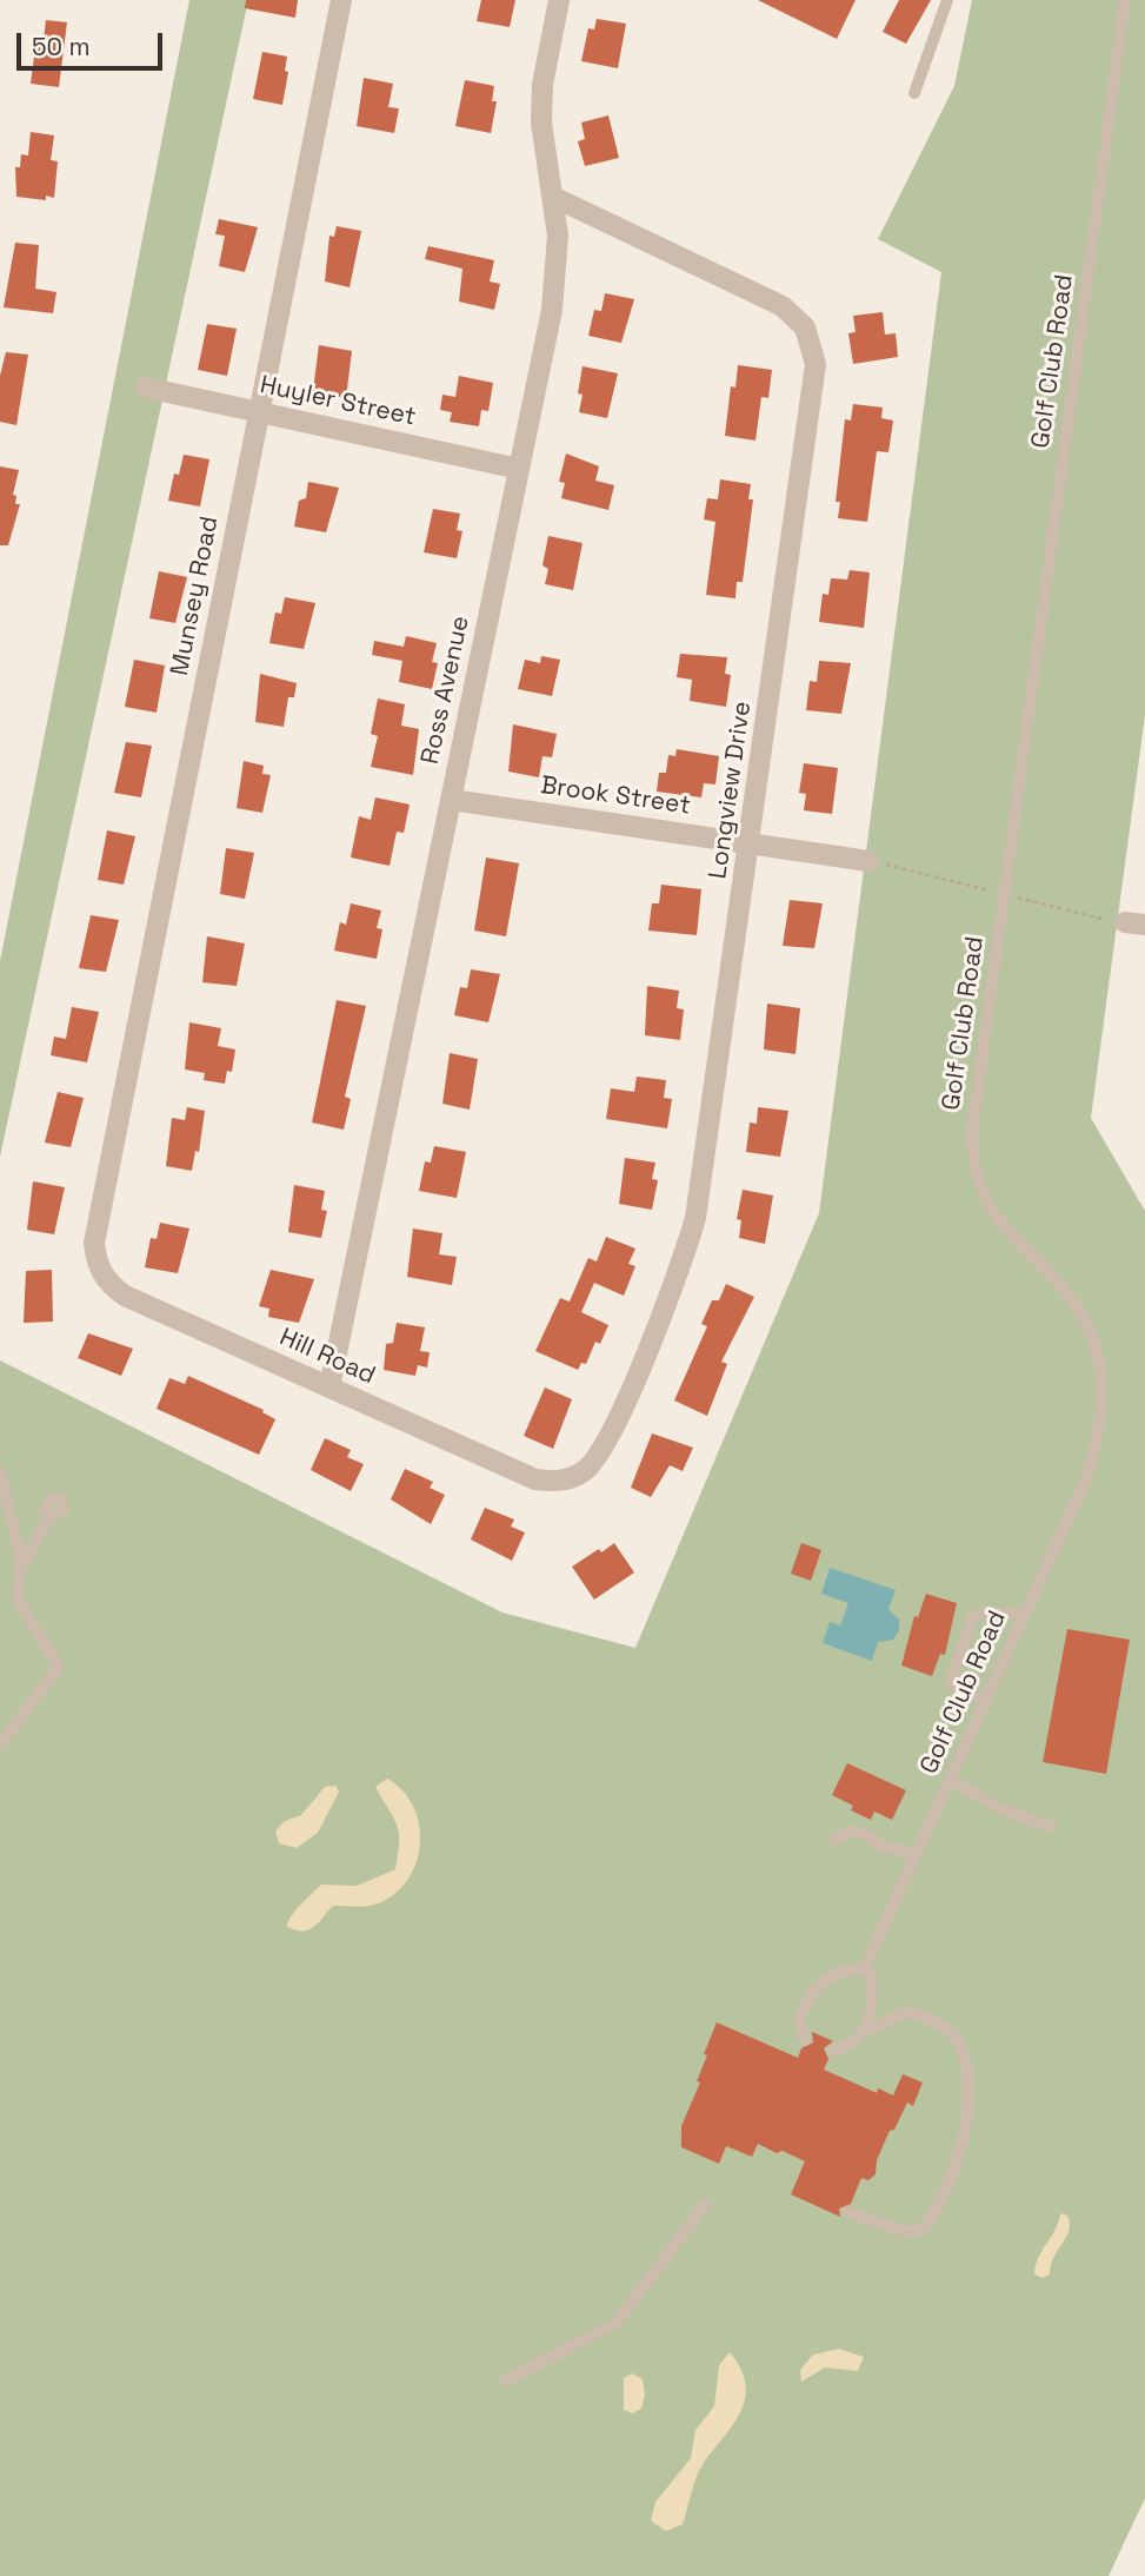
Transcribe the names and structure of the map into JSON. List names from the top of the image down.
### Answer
{
  "streets": {
    "street": [
      "Huyler Street",
      "Munsey Road",
      "Ross Avenue",
      "Longview Drive",
      "Brook Street",
      "Hill Road"
    ],
    "lane": ["Golf Club Road"]
  },
  "crossings": [
    ["Huyler Street", "Munsey Road"],
    ["Huyler Street", "Ross Avenue"],
    ["Munsey Road", "Hill Road"],
    ["Ross Avenue", "Longview Drive"],
    ["Ross Avenue", "Brook Street"],
    ["Ross Avenue", "Hill Road"],
    ["Longview Drive", "Brook Street"],
    ["Longview Drive", "Hill Road"]
  ],
  "scale_bar": "50 m"
}
